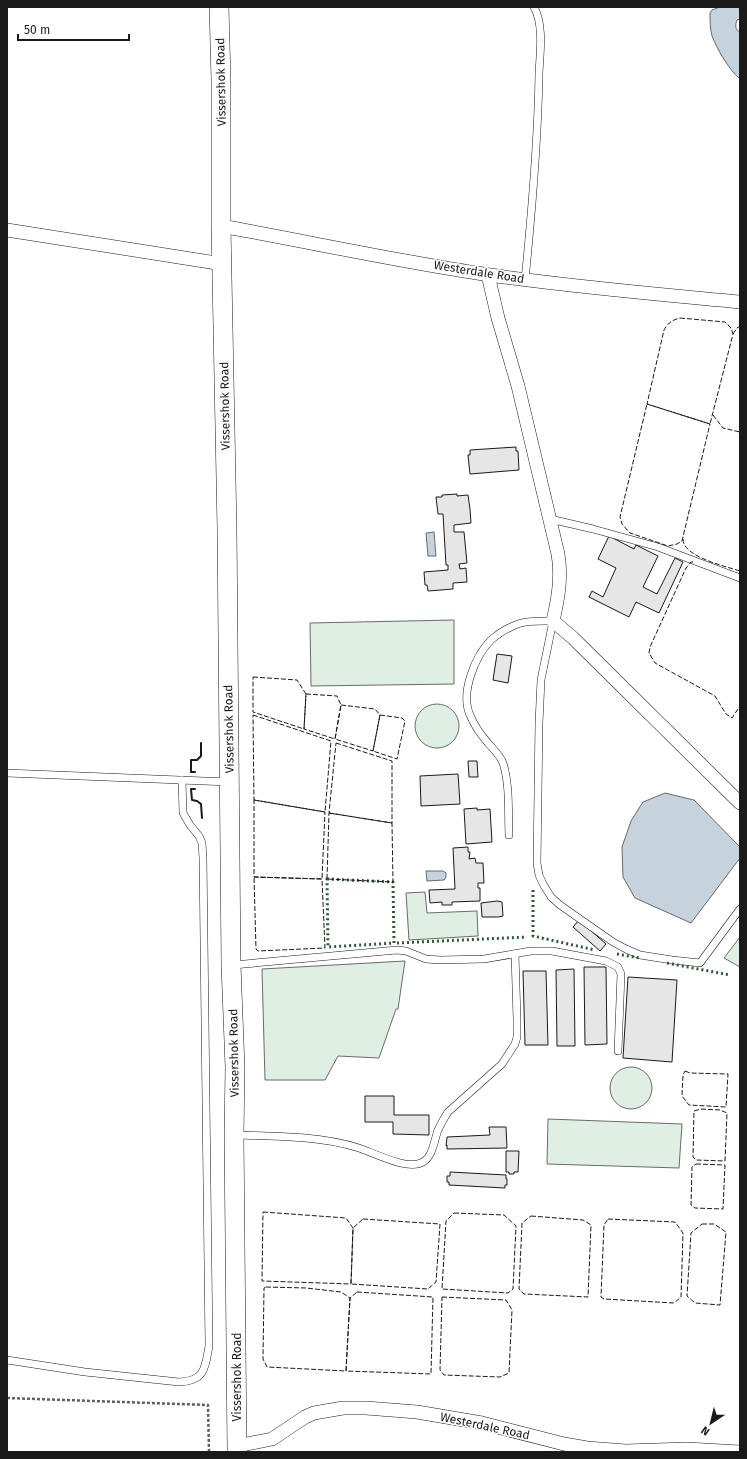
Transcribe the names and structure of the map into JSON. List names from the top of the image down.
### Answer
{
  "streets": {
    "main road": ["Vissershok Road"],
    "street": ["Westerdale Road"]
  },
  "crossings": [
    ["Vissershok Road", "Westerdale Road"]
  ],
  "scale_bar": "50 m",
  "north": "bottom left"
}
